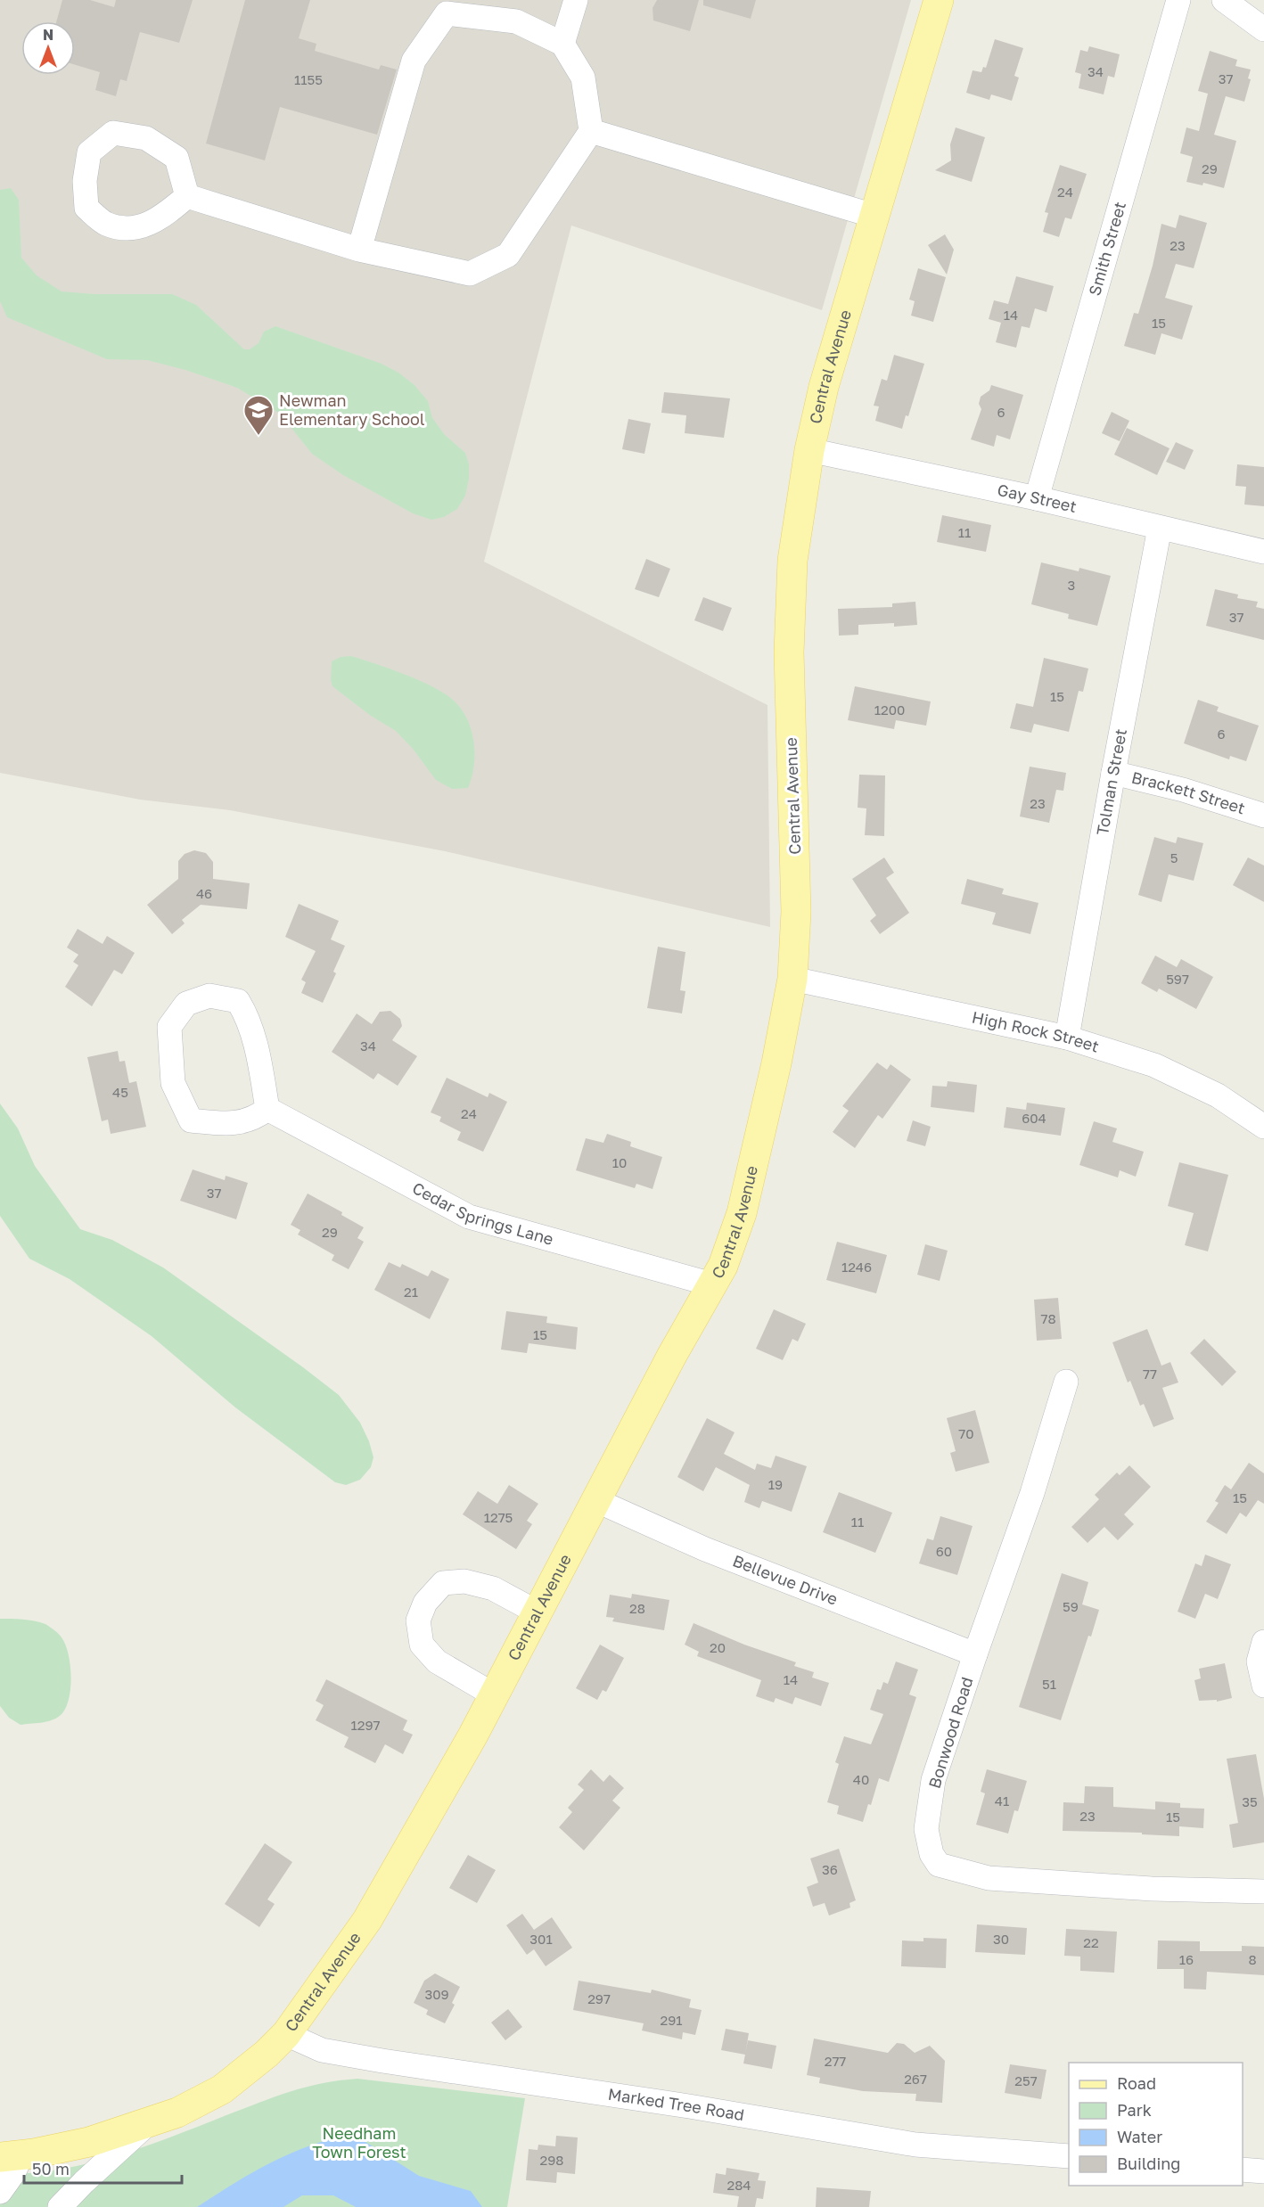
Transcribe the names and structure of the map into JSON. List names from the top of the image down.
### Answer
{
  "streets": {
    "main road": ["Central Avenue"],
    "street": [
      "Smith Street",
      "Gay Street",
      "Tolman Street",
      "Brackett Street",
      "High Rock Street",
      "Cedar Springs Lane",
      "Bellevue Drive",
      "Bonwood Road",
      "Marked Tree Road"
    ]
  },
  "crossings": [
    ["Smith Street", "Gay Street"],
    ["Central Avenue", "Gay Street"],
    ["Central Avenue", "High Rock Street"],
    ["Central Avenue", "Cedar Springs Lane"],
    ["Central Avenue", "Bellevue Drive"],
    ["Central Avenue", "Marked Tree Road"],
    ["Gay Street", "Tolman Street"],
    ["Tolman Street", "Brackett Street"],
    ["Tolman Street", "High Rock Street"],
    ["Bellevue Drive", "Bonwood Road"]
  ],
  "parks": ["Needham Town Forest"],
  "places": {
    "school or university": ["Newman Elementary School"]
  },
  "house_numbers": [
    "34",
    "37",
    "1155",
    "29",
    "24",
    "23",
    "14",
    "15",
    "6",
    "11",
    "3",
    "37",
    "15",
    "1200",
    "6",
    "23",
    "5",
    "46",
    "597",
    "34",
    "45",
    "24",
    "604",
    "10",
    "37",
    "29",
    "1246",
    "21",
    "78",
    "15",
    "77",
    "70",
    "19",
    "15",
    "1275",
    "11",
    "60",
    "59",
    "28",
    "20",
    "14",
    "51",
    "1297",
    "40",
    "41",
    "35",
    "23",
    "15",
    "36",
    "301",
    "30",
    "22",
    "16",
    "8",
    "309",
    "297",
    "291",
    "277",
    "267",
    "257",
    "298",
    "284"
  ],
  "legend": [
    "Road",
    "Park",
    "Water",
    "Building"
  ],
  "scale_bar": "50 m",
  "north": "top"
}
